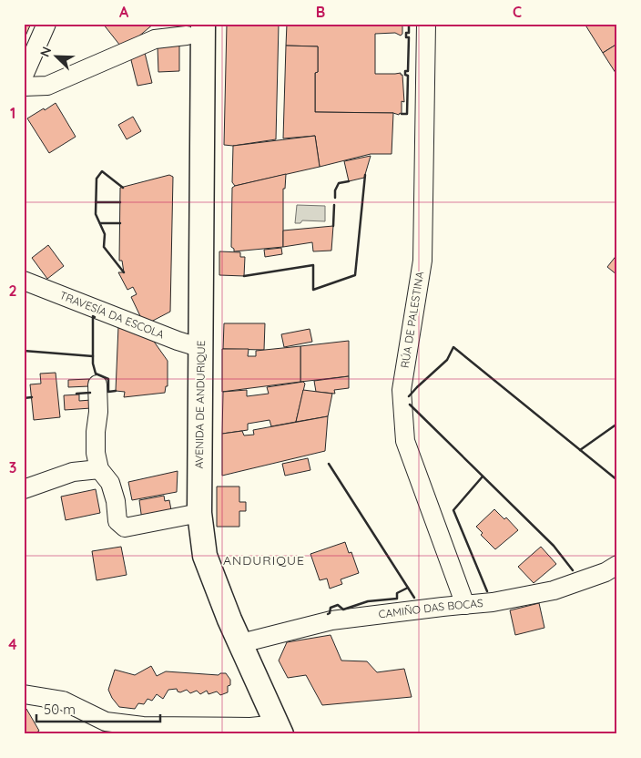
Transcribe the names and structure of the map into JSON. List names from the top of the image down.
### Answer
{
  "streets": {
    "main road": ["AVENIDA DE ANDURIQUE"],
    "street": ["TRAVESÍA DA ESCOLA", "RÚA DE PALESTINA", "CAMIÑO DAS BOCAS"]
  },
  "crossings": [
    ["TRAVESÍA DA ESCOLA", "AVENIDA DE ANDURIQUE"],
    ["RÚA DE PALESTINA", "CAMIÑO DAS BOCAS"],
    ["AVENIDA DE ANDURIQUE", "CAMIÑO DAS BOCAS"]
  ],
  "districts": ["ANDURIQUE"],
  "scale_bar": "50 m",
  "north": "top left",
  "grid": {
    "columns": ["A", "B", "C"],
    "rows": [
      "1",
      "2",
      "3",
      "4"
    ]
  }
}
